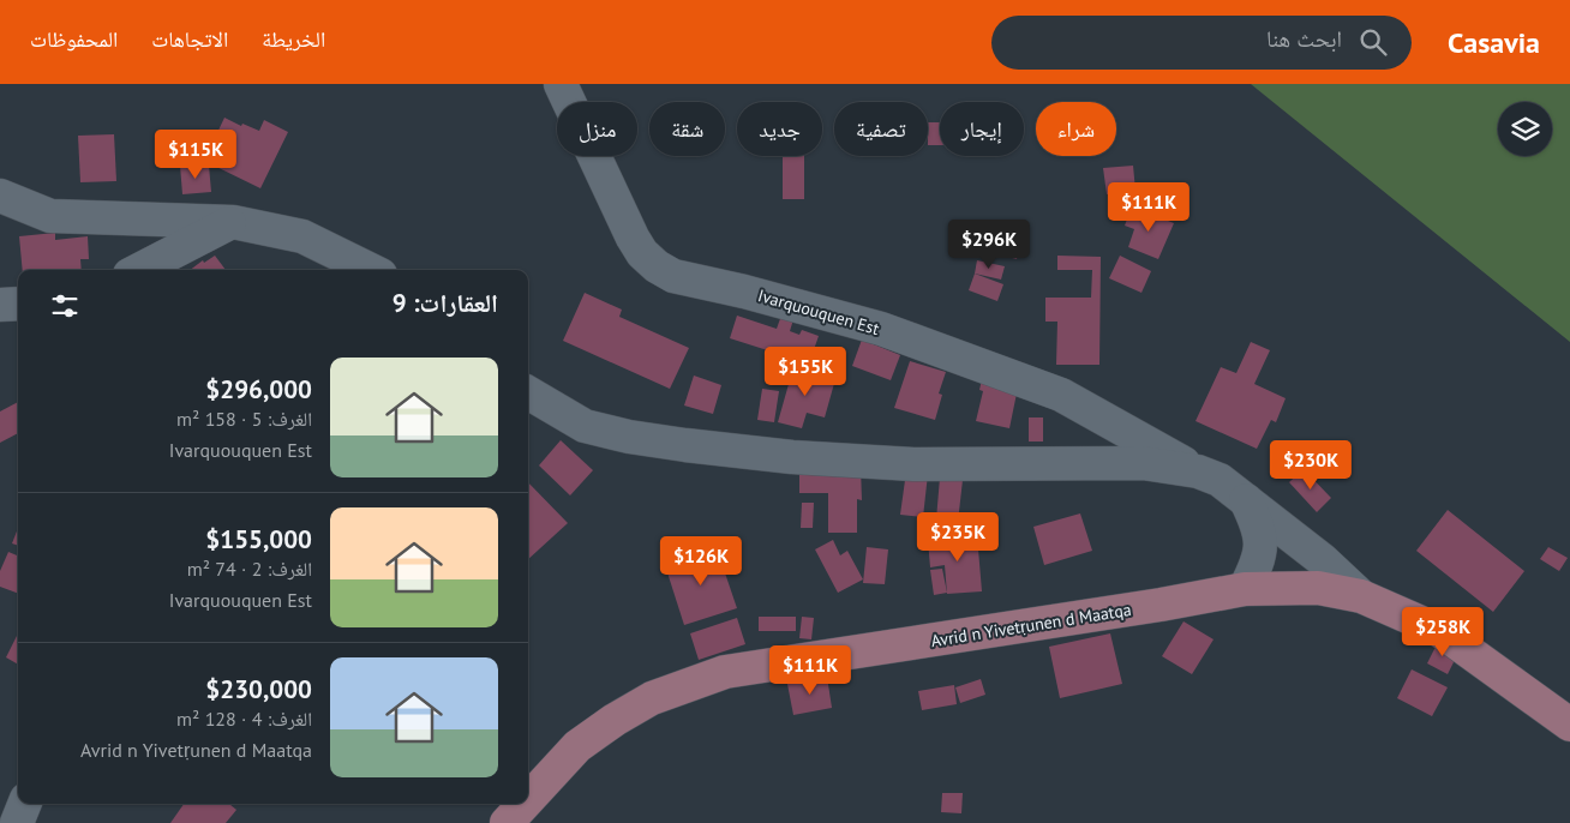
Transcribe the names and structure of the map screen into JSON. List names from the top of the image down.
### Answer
{
  "streets": {
    "main road": ["Avrid n Yivetṛunen d Maatqa"],
    "street": ["Ivarquouquen Est"]
  },
  "page": {
    "header": "Casavia",
    "search": "ابحث هنا",
    "nav": ["الخريطة", "الاتجاهات", "المحفوظات"],
    "chip": [
      "شراء",
      "إيجار",
      "تصفية",
      "جديد",
      "شقة",
      "منزل"
    ],
    "price": [
      "$115K",
      "$111K",
      "$296K",
      "$155K",
      "$230K",
      "$235K",
      "$126K",
      "$258K",
      "$111K"
    ],
    "heading": "العقارات: 9",
    "list": [
      {
        "name": "$296,000",
        "note": "الغرف: 5 · 158 m² · Ivarquouquen Est"
      },
      {
        "name": "$155,000",
        "note": "الغرف: 2 · 74 m² · Ivarquouquen Est"
      },
      {
        "name": "$230,000",
        "note": "الغرف: 4 · 128 m² · Avrid n Yivetṛunen d Maatqa"
      }
    ]
  }
}
